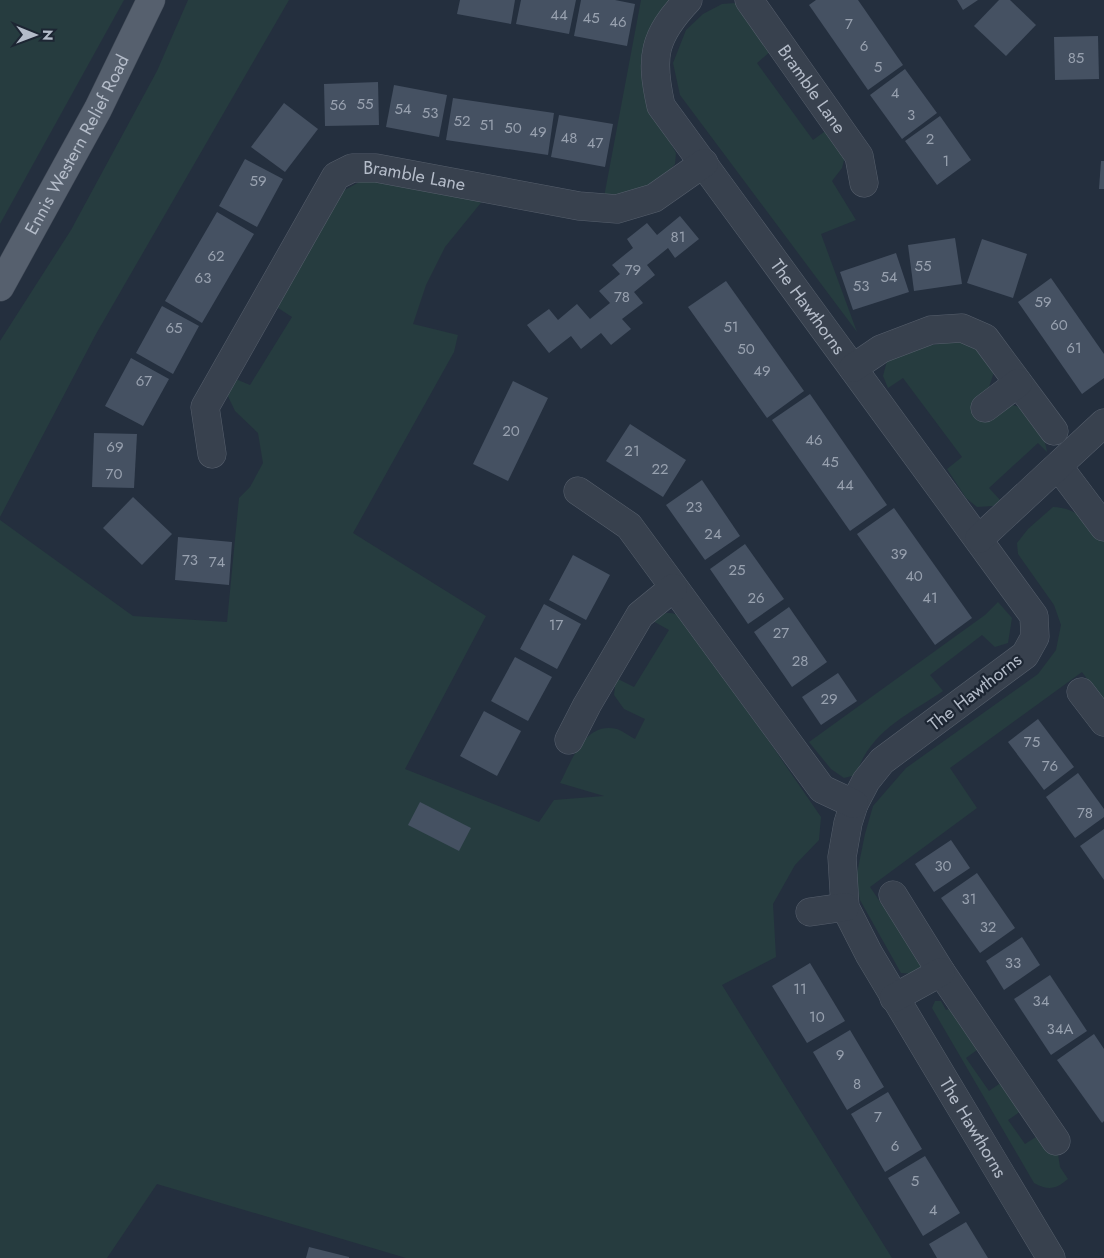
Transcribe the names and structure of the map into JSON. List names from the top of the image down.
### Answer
{
  "streets": {
    "main road": ["Ennis Western Relief Road"],
    "street": ["Bramble Lane", "The Hawthorns"]
  },
  "crossings": [
    ["Bramble Lane", "The Hawthorns"]
  ],
  "house_numbers": [
    "44",
    "45",
    "46",
    "7",
    "6",
    "85",
    "5",
    "4",
    "55",
    "56",
    "54",
    "53",
    "3",
    "52",
    "51",
    "50",
    "49",
    "48",
    "2",
    "47",
    "1",
    "59",
    "81",
    "62",
    "55",
    "79",
    "54",
    "63",
    "53",
    "78",
    "59",
    "60",
    "51",
    "65",
    "61",
    "50",
    "49",
    "67",
    "20",
    "46",
    "69",
    "21",
    "45",
    "22",
    "70",
    "44",
    "23",
    "24",
    "39",
    "73",
    "74",
    "25",
    "40",
    "26",
    "41",
    "17",
    "27",
    "28",
    "29",
    "75",
    "76",
    "78",
    "30",
    "31",
    "32",
    "33",
    "11",
    "34",
    "10",
    "34A",
    "9",
    "8",
    "7",
    "6",
    "5",
    "4"
  ],
  "north": "right"
}
